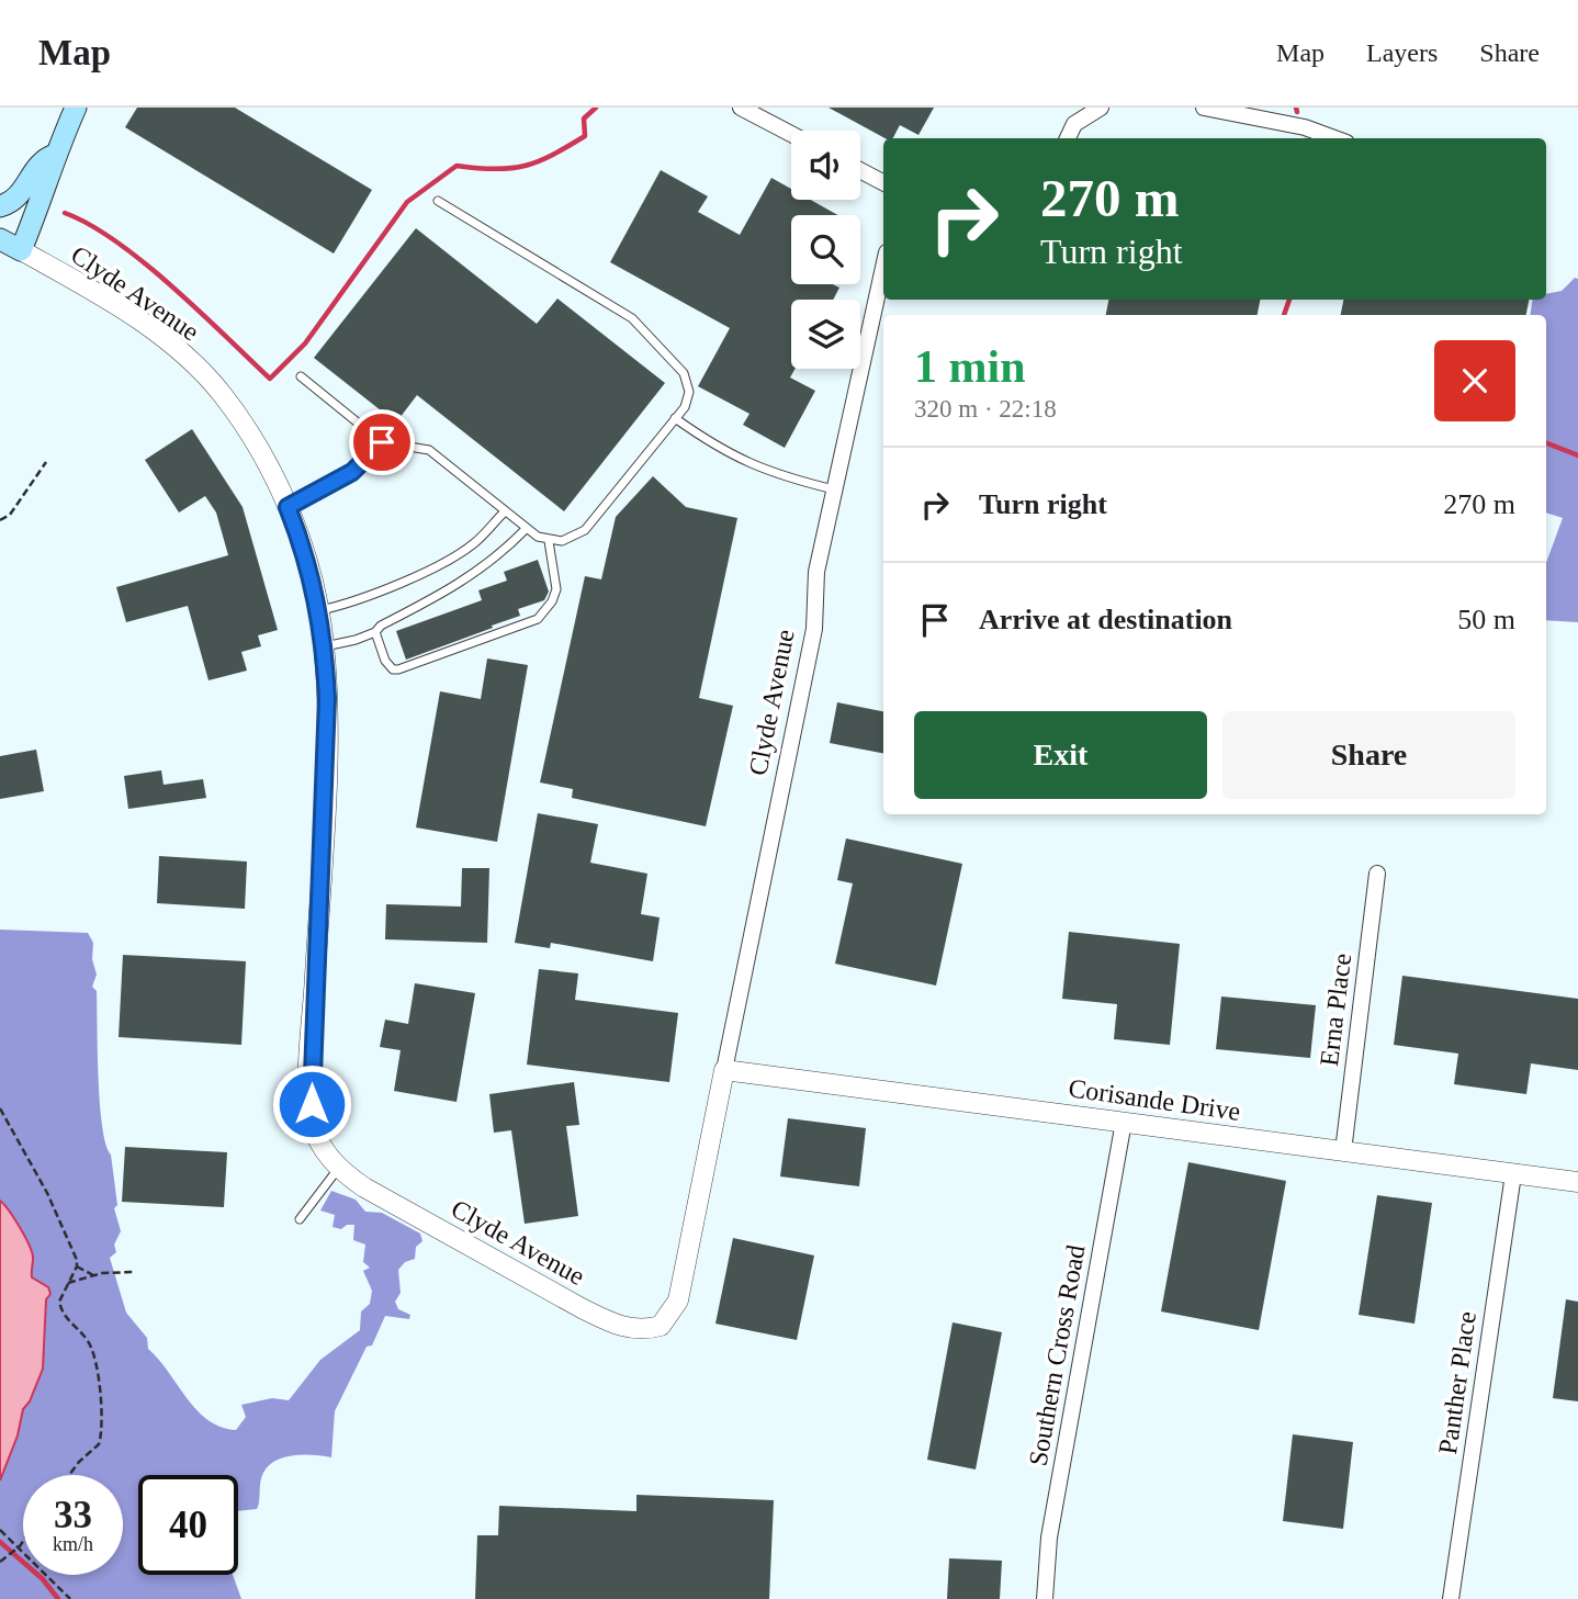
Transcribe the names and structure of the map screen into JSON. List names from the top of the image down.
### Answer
{
  "streets": {
    "main road": ["Clyde Avenue"],
    "street": [
      "Erna Place",
      "Corisande Drive",
      "Southern Cross Road",
      "Panther Place"
    ]
  },
  "crossings": [
    ["Clyde Avenue", "Corisande Drive"],
    ["Erna Place", "Corisande Drive"],
    ["Corisande Drive", "Southern Cross Road"],
    ["Corisande Drive", "Panther Place"]
  ],
  "page": {
    "header": "Map",
    "nav": ["Map", "Layers", "Share"],
    "turn": ["270 m", "Turn right"],
    "heading": ["1 min", "320 m · 22:18"],
    "list": [
      {
        "name": "Turn right",
        "value": "270 m"
      },
      {
        "name": "Arrive at destination",
        "value": "50 m"
      }
    ],
    "buttons": ["Exit", "Share"],
    "speed": "33 km/h",
    "limit": "40"
  }
}
